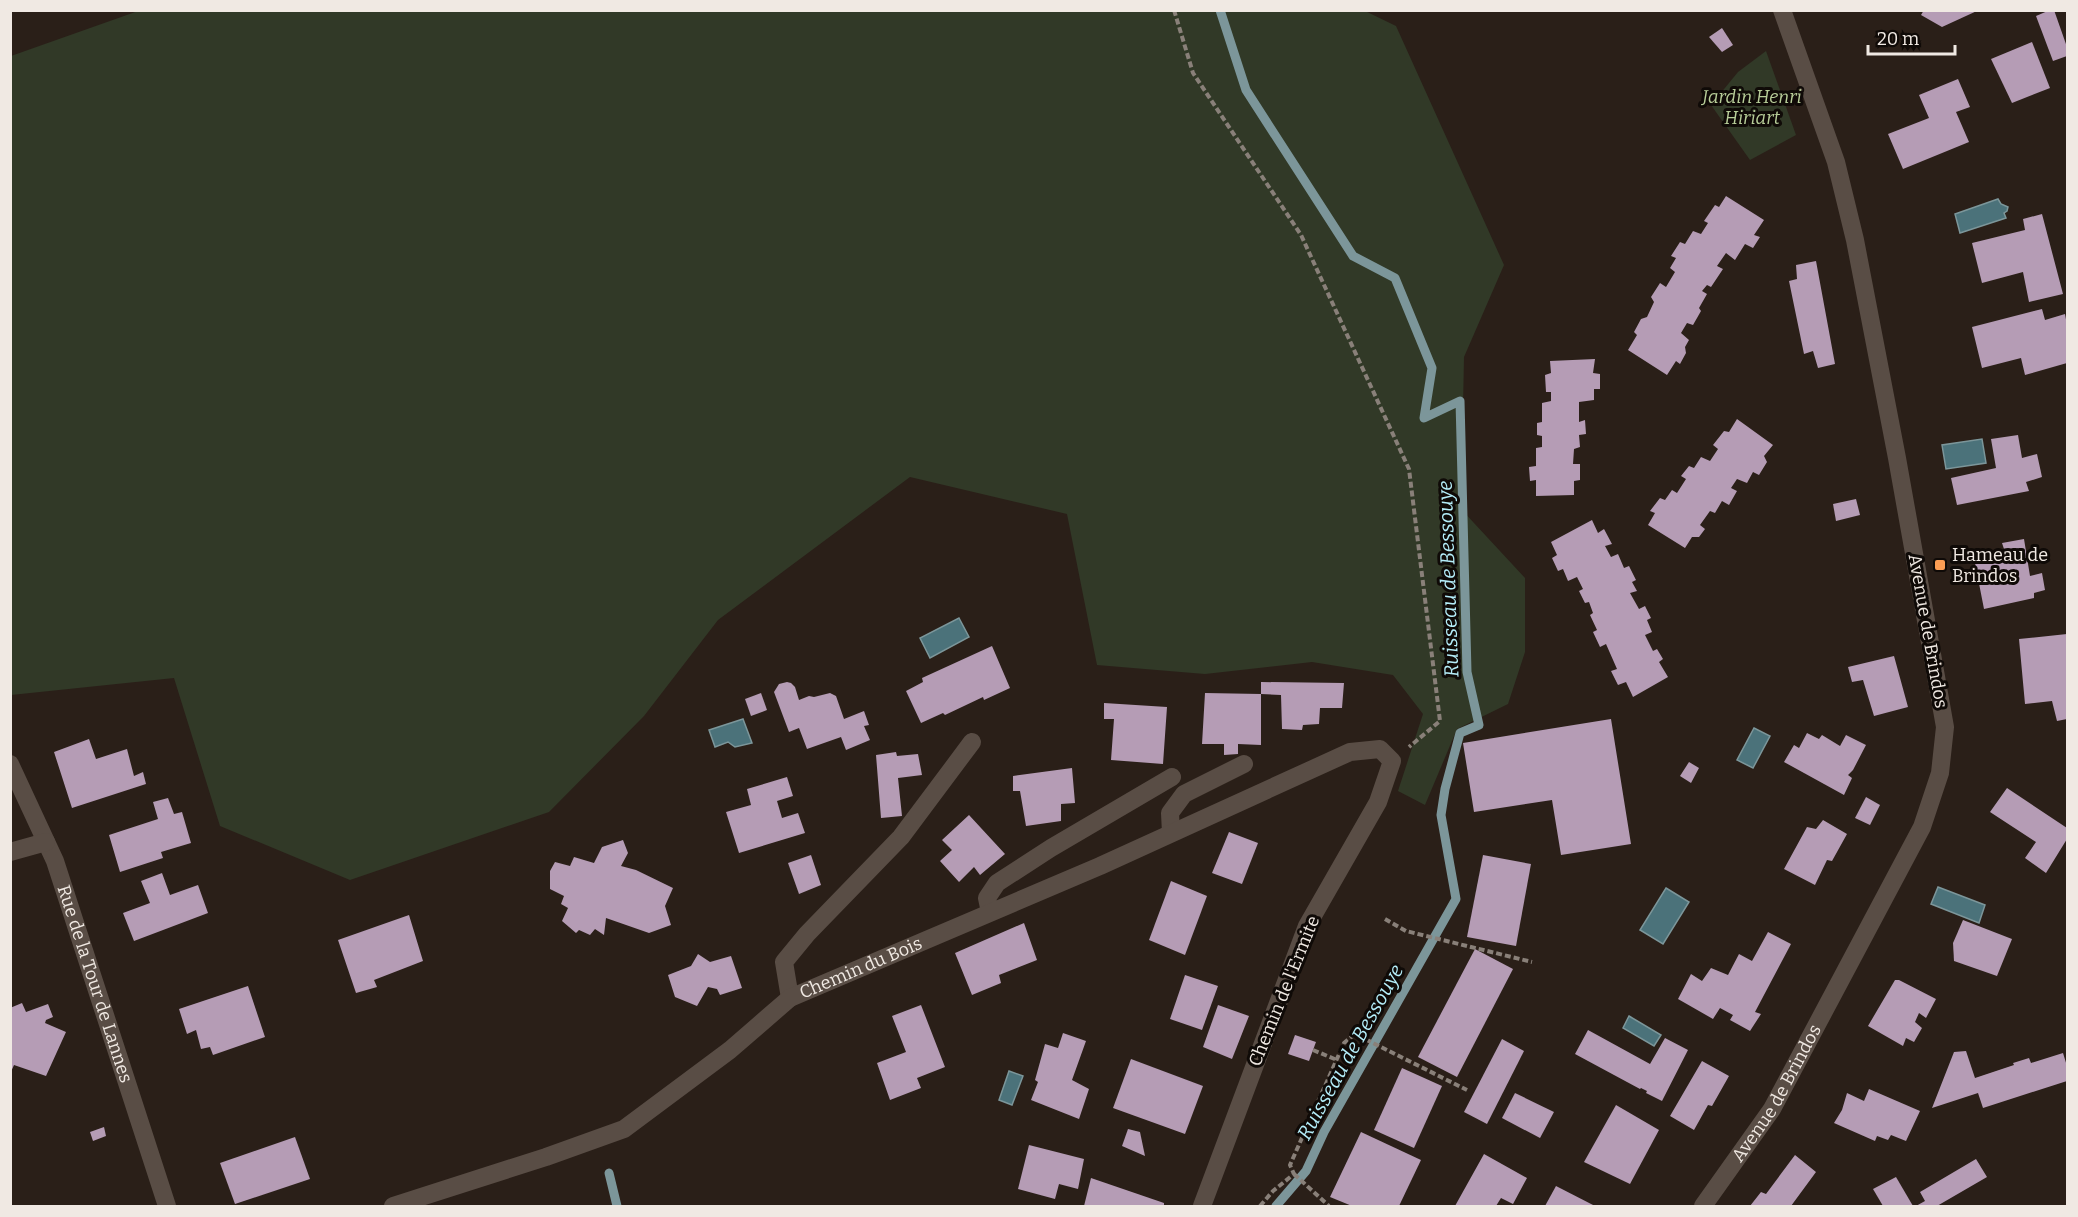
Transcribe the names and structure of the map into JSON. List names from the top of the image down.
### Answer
{
  "streets": {
    "street": [
      "Avenue de Brindos",
      "Chemin du Bois",
      "Rue de la Tour de Lannes",
      "Chemin de l'Ermite"
    ]
  },
  "crossings": [
    ["Chemin du Bois", "Chemin de l'Ermite"]
  ],
  "water": ["Ruisseau de Bessouye"],
  "parks": ["Jardin Henri Hiriart"],
  "places": {
    "transit": ["Hameau de Brindos"]
  },
  "scale_bar": "20 m"
}
